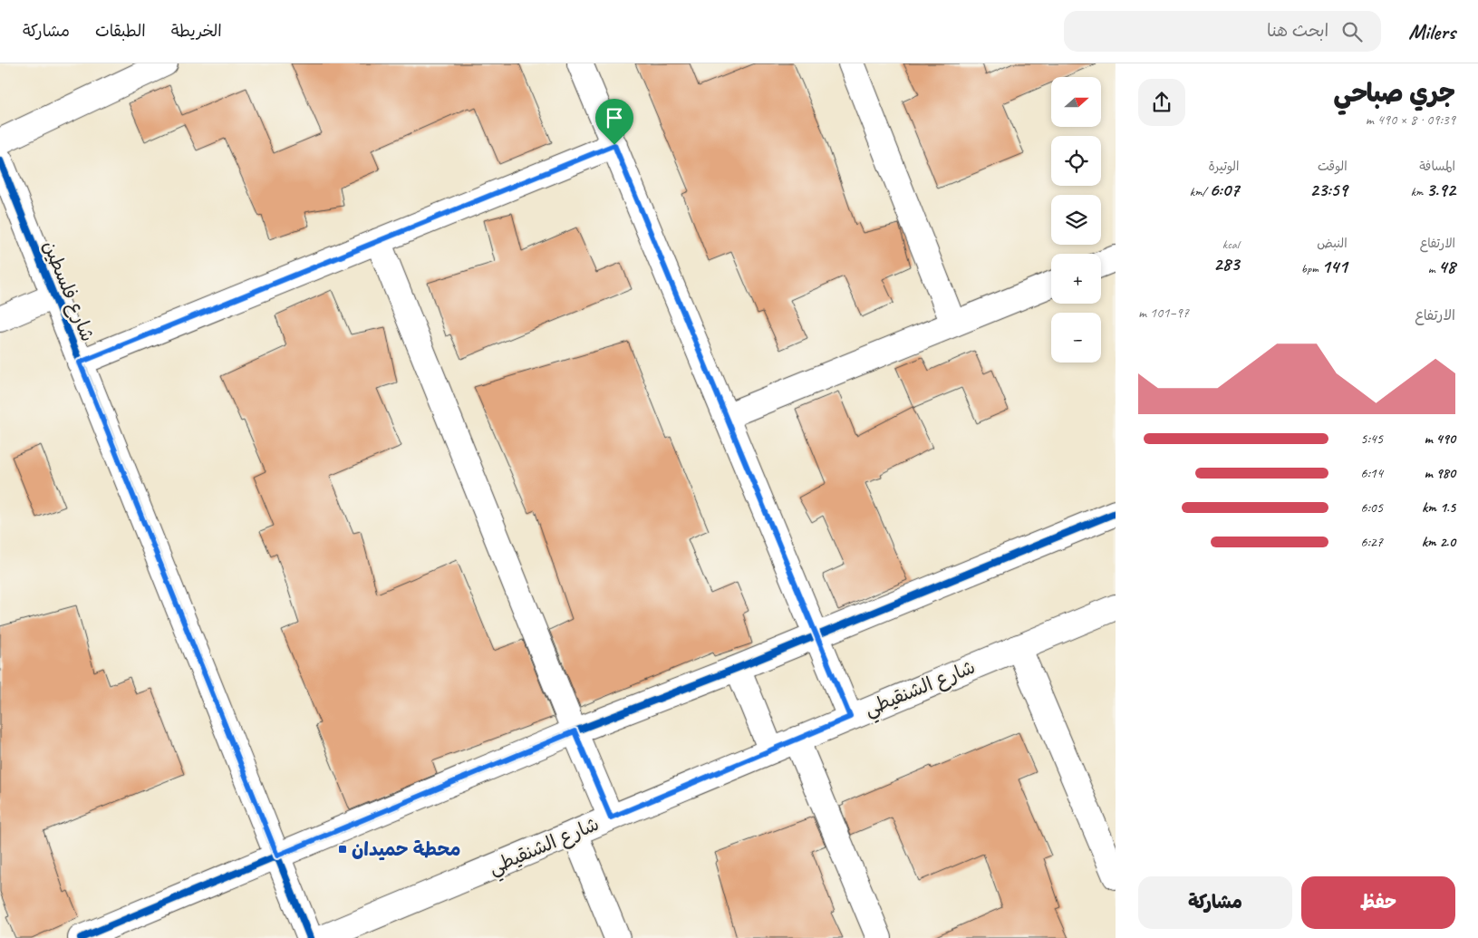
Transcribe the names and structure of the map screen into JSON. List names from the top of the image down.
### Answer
{
  "streets": {
    "street": ["شارع فلسطين", "شارع الشنقيطي"]
  },
  "places": {
    "transit": ["محطة حميدان"]
  },
  "north": "right",
  "page": {
    "header": "Milers",
    "search": "ابحث هنا",
    "nav": ["الخريطة", "الطبقات", "مشاركة"],
    "heading": ["جري صباحي", "09:39 · 8 × 490 m"],
    "map_buttons": ["+", "−"],
    "stats": [
      ["المسافة", "3.92 km"],
      ["الوقت", "23:59"],
      ["الوتيرة", "6:07 /km"],
      ["الارتفاع", "48 m"],
      ["النبض", "141 bpm"],
      ["kcal", "283"]
    ],
    "chart": ["الارتفاع", "97–101 m"],
    "list": [
      {
        "name": "490 m",
        "note": "5:45"
      },
      {
        "name": "980 m",
        "note": "6:14"
      },
      {
        "name": "1.5 km",
        "note": "6:05"
      },
      {
        "name": "2.0 km",
        "note": "6:27"
      }
    ],
    "buttons": ["حفظ", "مشاركة"]
  }
}
